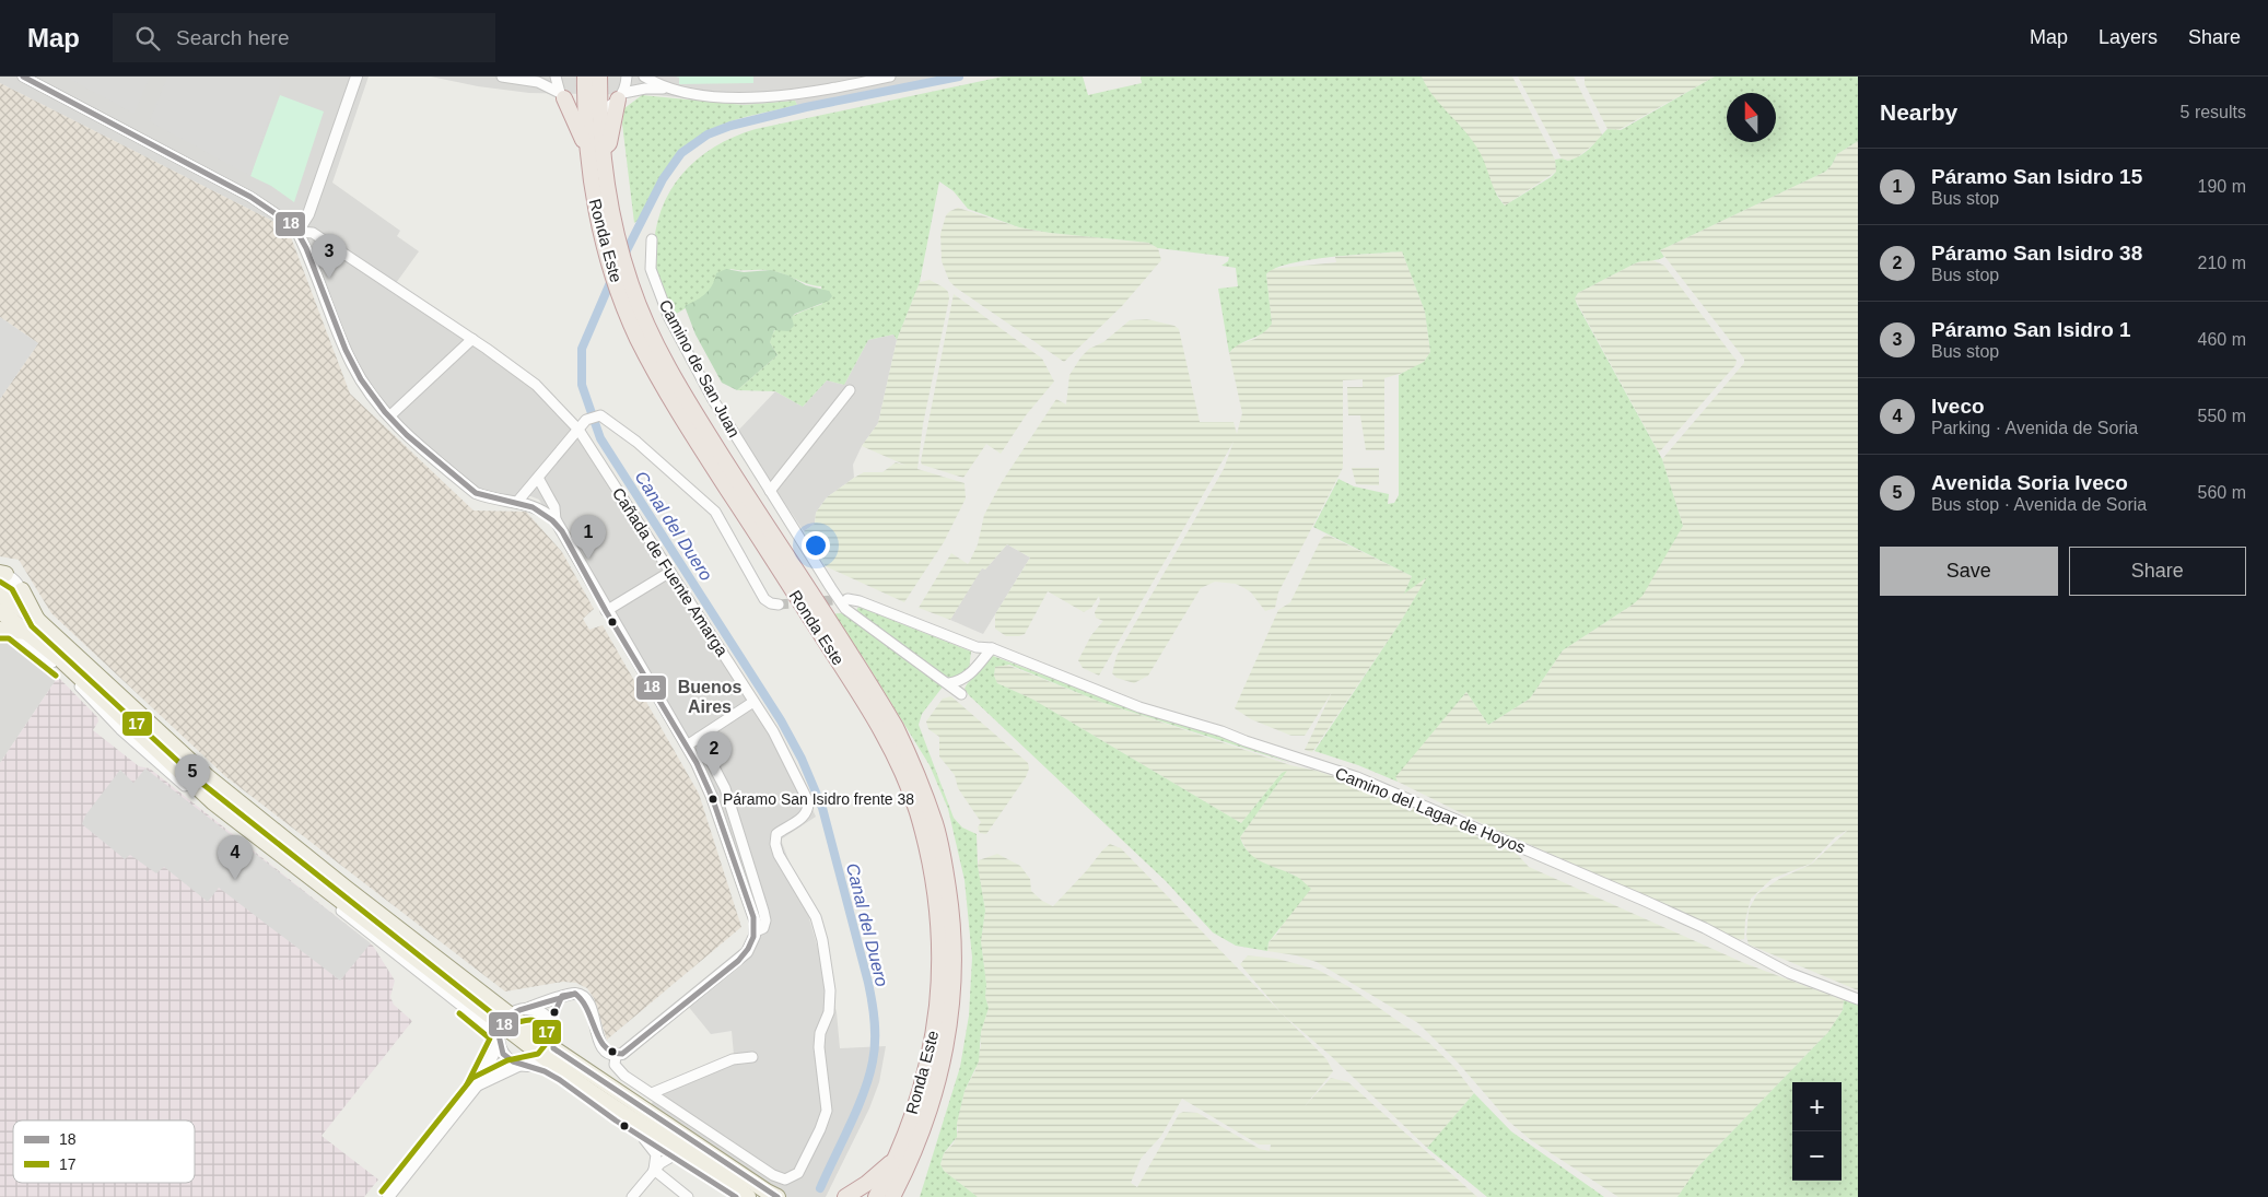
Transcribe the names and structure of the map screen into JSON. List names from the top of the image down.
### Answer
{
  "streets": {
    "highway": ["Ronda Este"],
    "street": ["Camino de San Juan", "Cañada de Fuente Amarga", "Camino del Lagar de Hoyos"]
  },
  "districts": ["Buenos Aires"],
  "water": ["Canal del Duero"],
  "places": ["Páramo San Isidro frente 38"],
  "lines": ["transit line 18", "transit line 17"],
  "legend": ["18", "17"],
  "north": "top",
  "page": {
    "header": "Map",
    "search": "Search here",
    "nav": ["Map", "Layers", "Share"],
    "heading": ["Nearby", "5 results"],
    "list": [
      {
        "mark": "1",
        "name": "Páramo San Isidro 15",
        "note": "Bus stop",
        "value": "190 m"
      },
      {
        "mark": "2",
        "name": "Páramo San Isidro 38",
        "note": "Bus stop",
        "value": "210 m"
      },
      {
        "mark": "3",
        "name": "Páramo San Isidro 1",
        "note": "Bus stop",
        "value": "460 m"
      },
      {
        "mark": "4",
        "name": "Iveco",
        "note": "Parking · Avenida de Soria",
        "value": "550 m"
      },
      {
        "mark": "5",
        "name": "Avenida Soria Iveco",
        "note": "Bus stop · Avenida de Soria",
        "value": "560 m"
      }
    ],
    "pins": [
      "3",
      "1",
      "2",
      "5",
      "4"
    ],
    "buttons": ["Save", "Share"],
    "map_buttons": ["+", "−"]
  }
}
